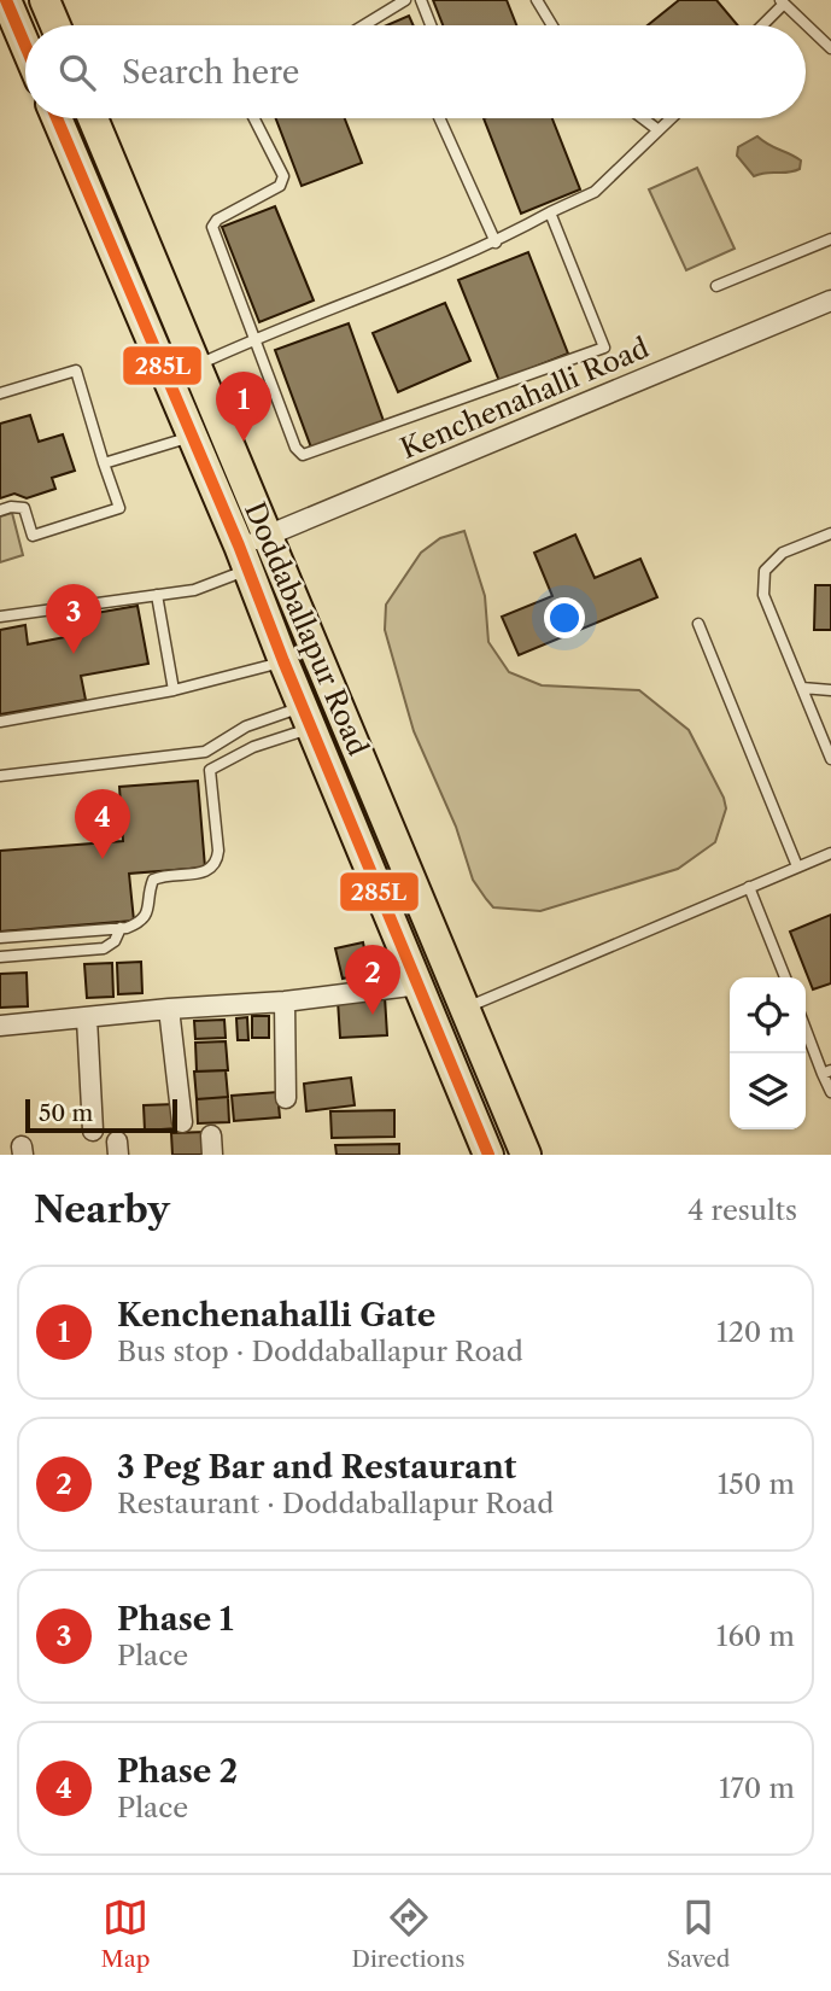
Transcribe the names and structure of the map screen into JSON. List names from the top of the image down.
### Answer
{
  "streets": {
    "main road": ["Doddaballapur Road"],
    "street": ["Kenchenahalli Road"]
  },
  "crossings": [
    ["Kenchenahalli Road", "Doddaballapur Road"]
  ],
  "lines": ["transit line 285L"],
  "scale_bar": "50 m",
  "page": {
    "search": "Search here",
    "pins": [
      "1",
      "3",
      "4",
      "2"
    ],
    "scale": "50 m",
    "heading": ["Nearby", "4 results"],
    "list": [
      {
        "mark": "1",
        "name": "Kenchenahalli Gate",
        "note": "Bus stop · Doddaballapur Road",
        "value": "120 m"
      },
      {
        "mark": "2",
        "name": "3 Peg Bar and Restaurant",
        "note": "Restaurant · Doddaballapur Road",
        "value": "150 m"
      },
      {
        "mark": "3",
        "name": "Phase 1",
        "note": "Place",
        "value": "160 m"
      },
      {
        "mark": "4",
        "name": "Phase 2",
        "note": "Place",
        "value": "170 m"
      }
    ],
    "nav": ["Map", "Directions", "Saved"]
  }
}
